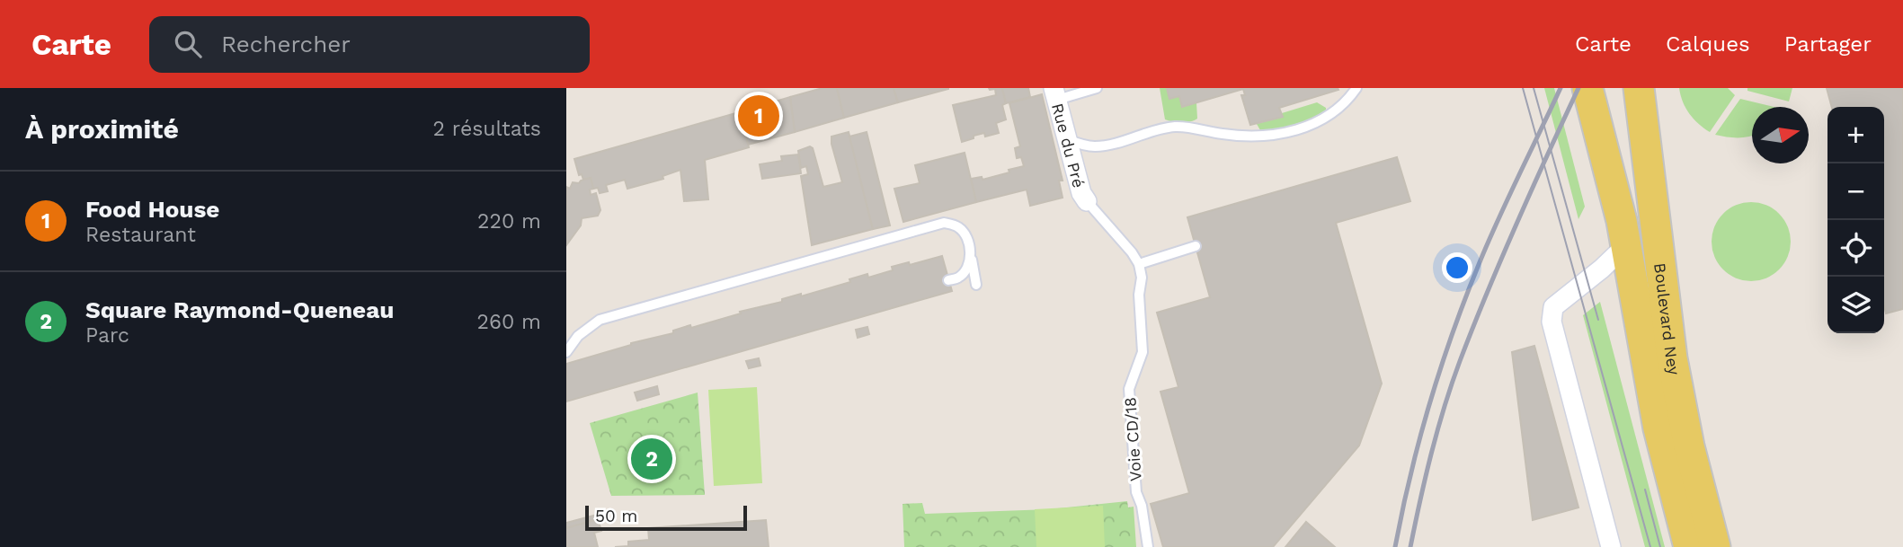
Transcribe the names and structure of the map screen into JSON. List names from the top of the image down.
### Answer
{
  "streets": {
    "main road": ["Boulevard Ney"],
    "street": ["Rue du Pré"],
    "lane": ["Voie CD/18"]
  },
  "scale_bar": "50 m",
  "north": "right",
  "page": {
    "header": "Carte",
    "search": "Rechercher",
    "nav": ["Carte", "Calques", "Partager"],
    "heading": ["À proximité", "2 résultats"],
    "pins": ["1", "2"],
    "map_buttons": ["+", "−"],
    "list": [
      {
        "mark": "1",
        "name": "Food House",
        "note": "Restaurant",
        "value": "220 m"
      },
      {
        "mark": "2",
        "name": "Square Raymond-Queneau",
        "note": "Parc",
        "value": "260 m"
      }
    ],
    "scale": "50 m"
  }
}
